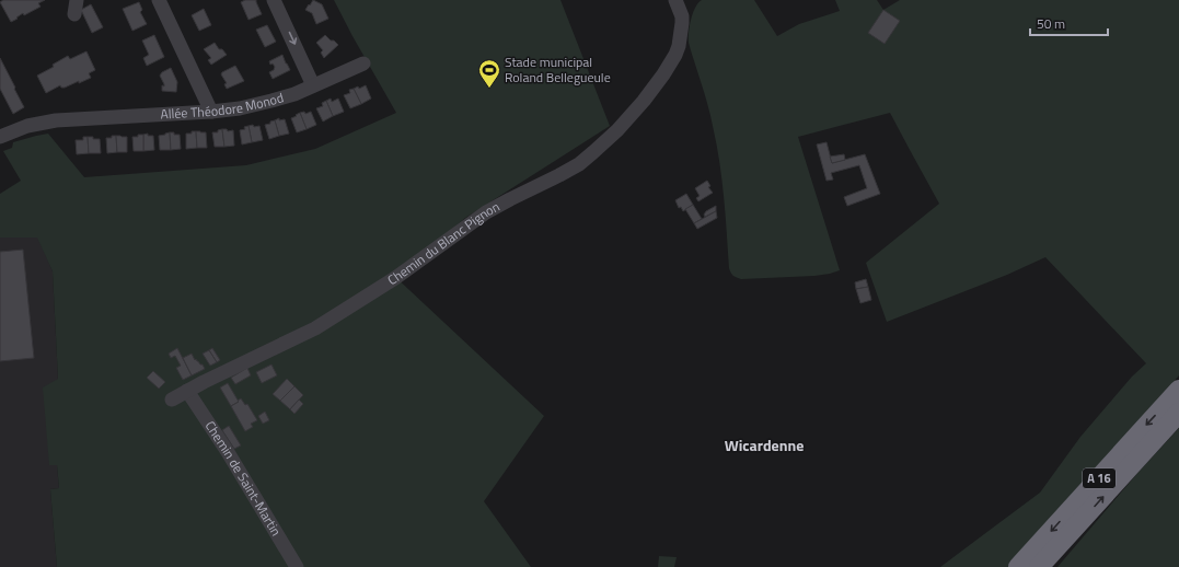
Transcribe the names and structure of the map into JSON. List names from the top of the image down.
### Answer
{
  "streets": {
    "highway": ["A 16"],
    "street": ["Allée Théodore Monod", "Chemin du Blanc Pignon", "Chemin de Saint-Martin"]
  },
  "crossings": [
    ["Chemin du Blanc Pignon", "Chemin de Saint-Martin"]
  ],
  "districts": ["Wicardenne"],
  "places": {
    "sports": ["Stade municipal Roland Bellegueule"]
  },
  "scale_bar": "50 m"
}
